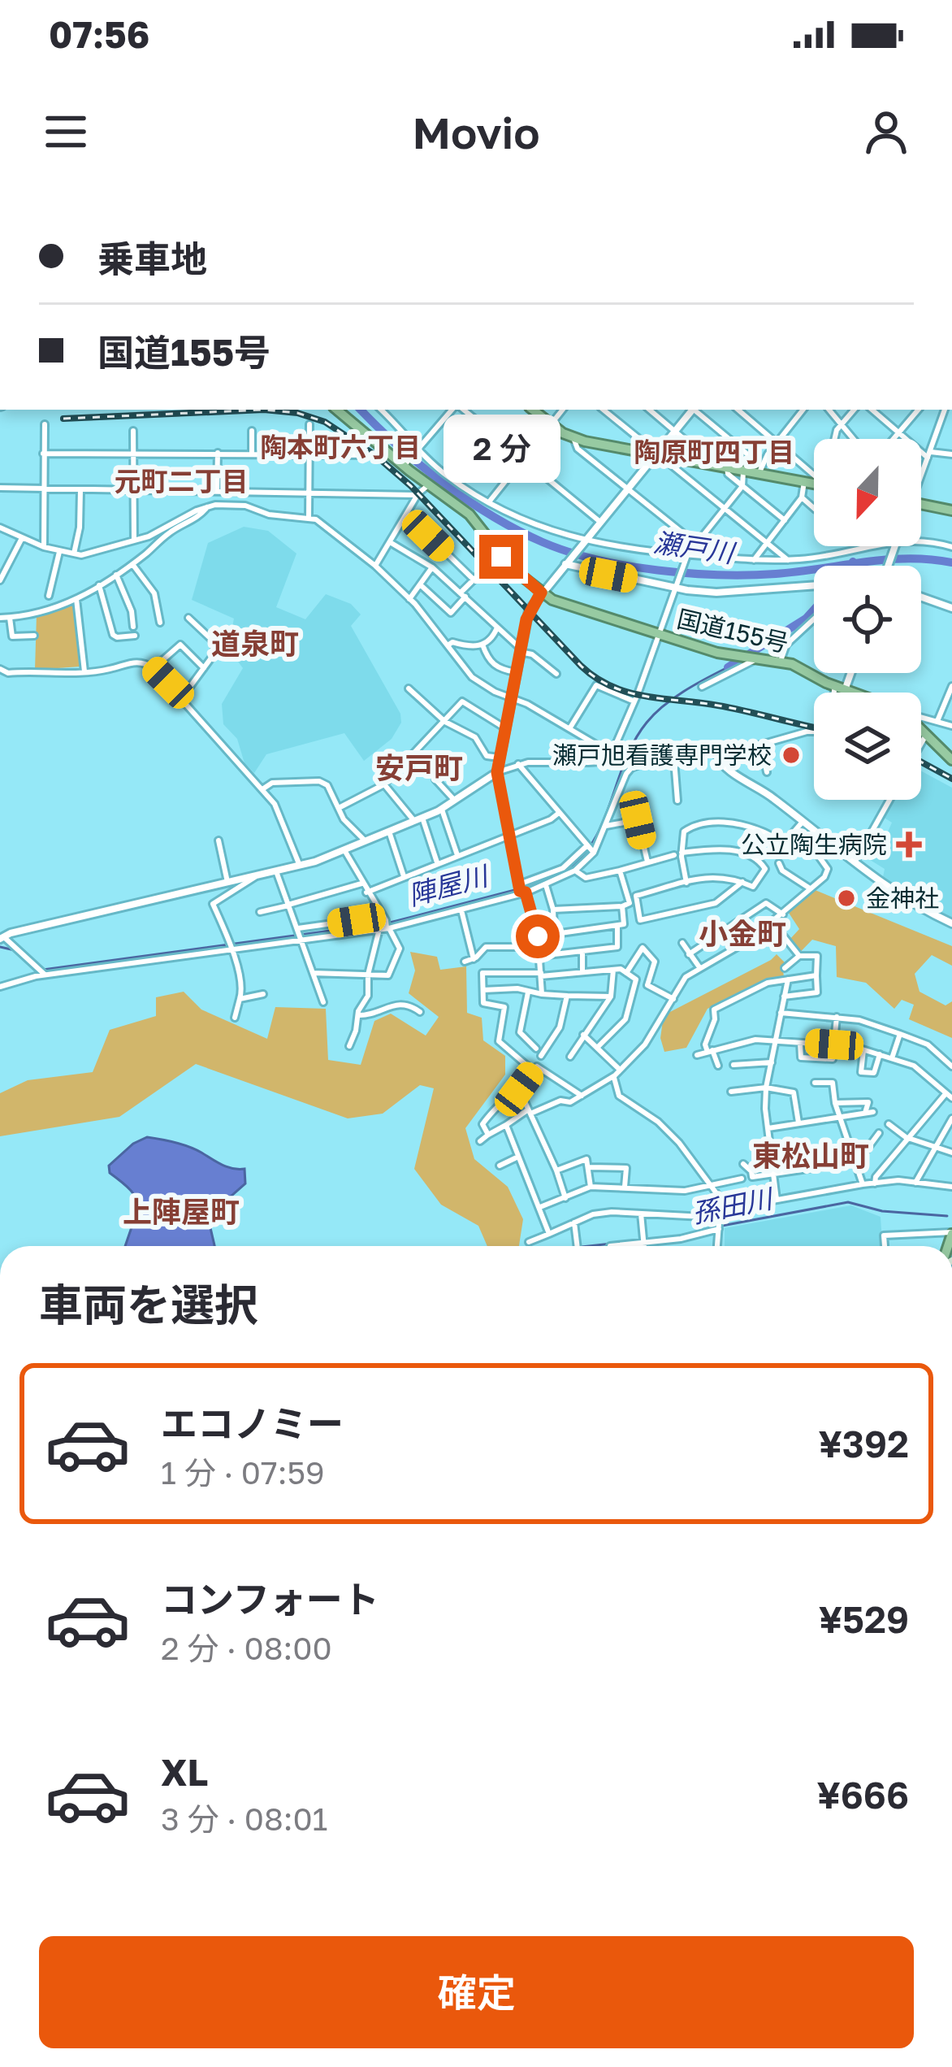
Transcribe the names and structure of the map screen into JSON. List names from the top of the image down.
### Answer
{
  "streets": {
    "highway": ["国道155号"]
  },
  "districts": [
    "陶本町六丁目",
    "陶原町四丁目",
    "元町二丁目",
    "道泉町",
    "安戸町",
    "小金町",
    "東松山町",
    "上陣屋町"
  ],
  "water": ["瀬戸川", "陣屋川", "孫田川"],
  "places": {
    "other": ["瀬戸旭看護専門学校", "金神社"],
    "health": ["公立陶生病院"]
  },
  "north": "bottom",
  "page": {
    "status": "07:56",
    "header": "Movio",
    "banner": ["乗車地", "国道155号"],
    "bubble": "2 分",
    "heading": "車両を選択",
    "list": [
      {
        "name": "エコノミー",
        "note": "1 分 · 07:59",
        "value": "¥392"
      },
      {
        "name": "コンフォート",
        "note": "2 分 · 08:00",
        "value": "¥529"
      },
      {
        "name": "XL",
        "note": "3 分 · 08:01",
        "value": "¥666"
      }
    ],
    "buttons": "確定"
  }
}
